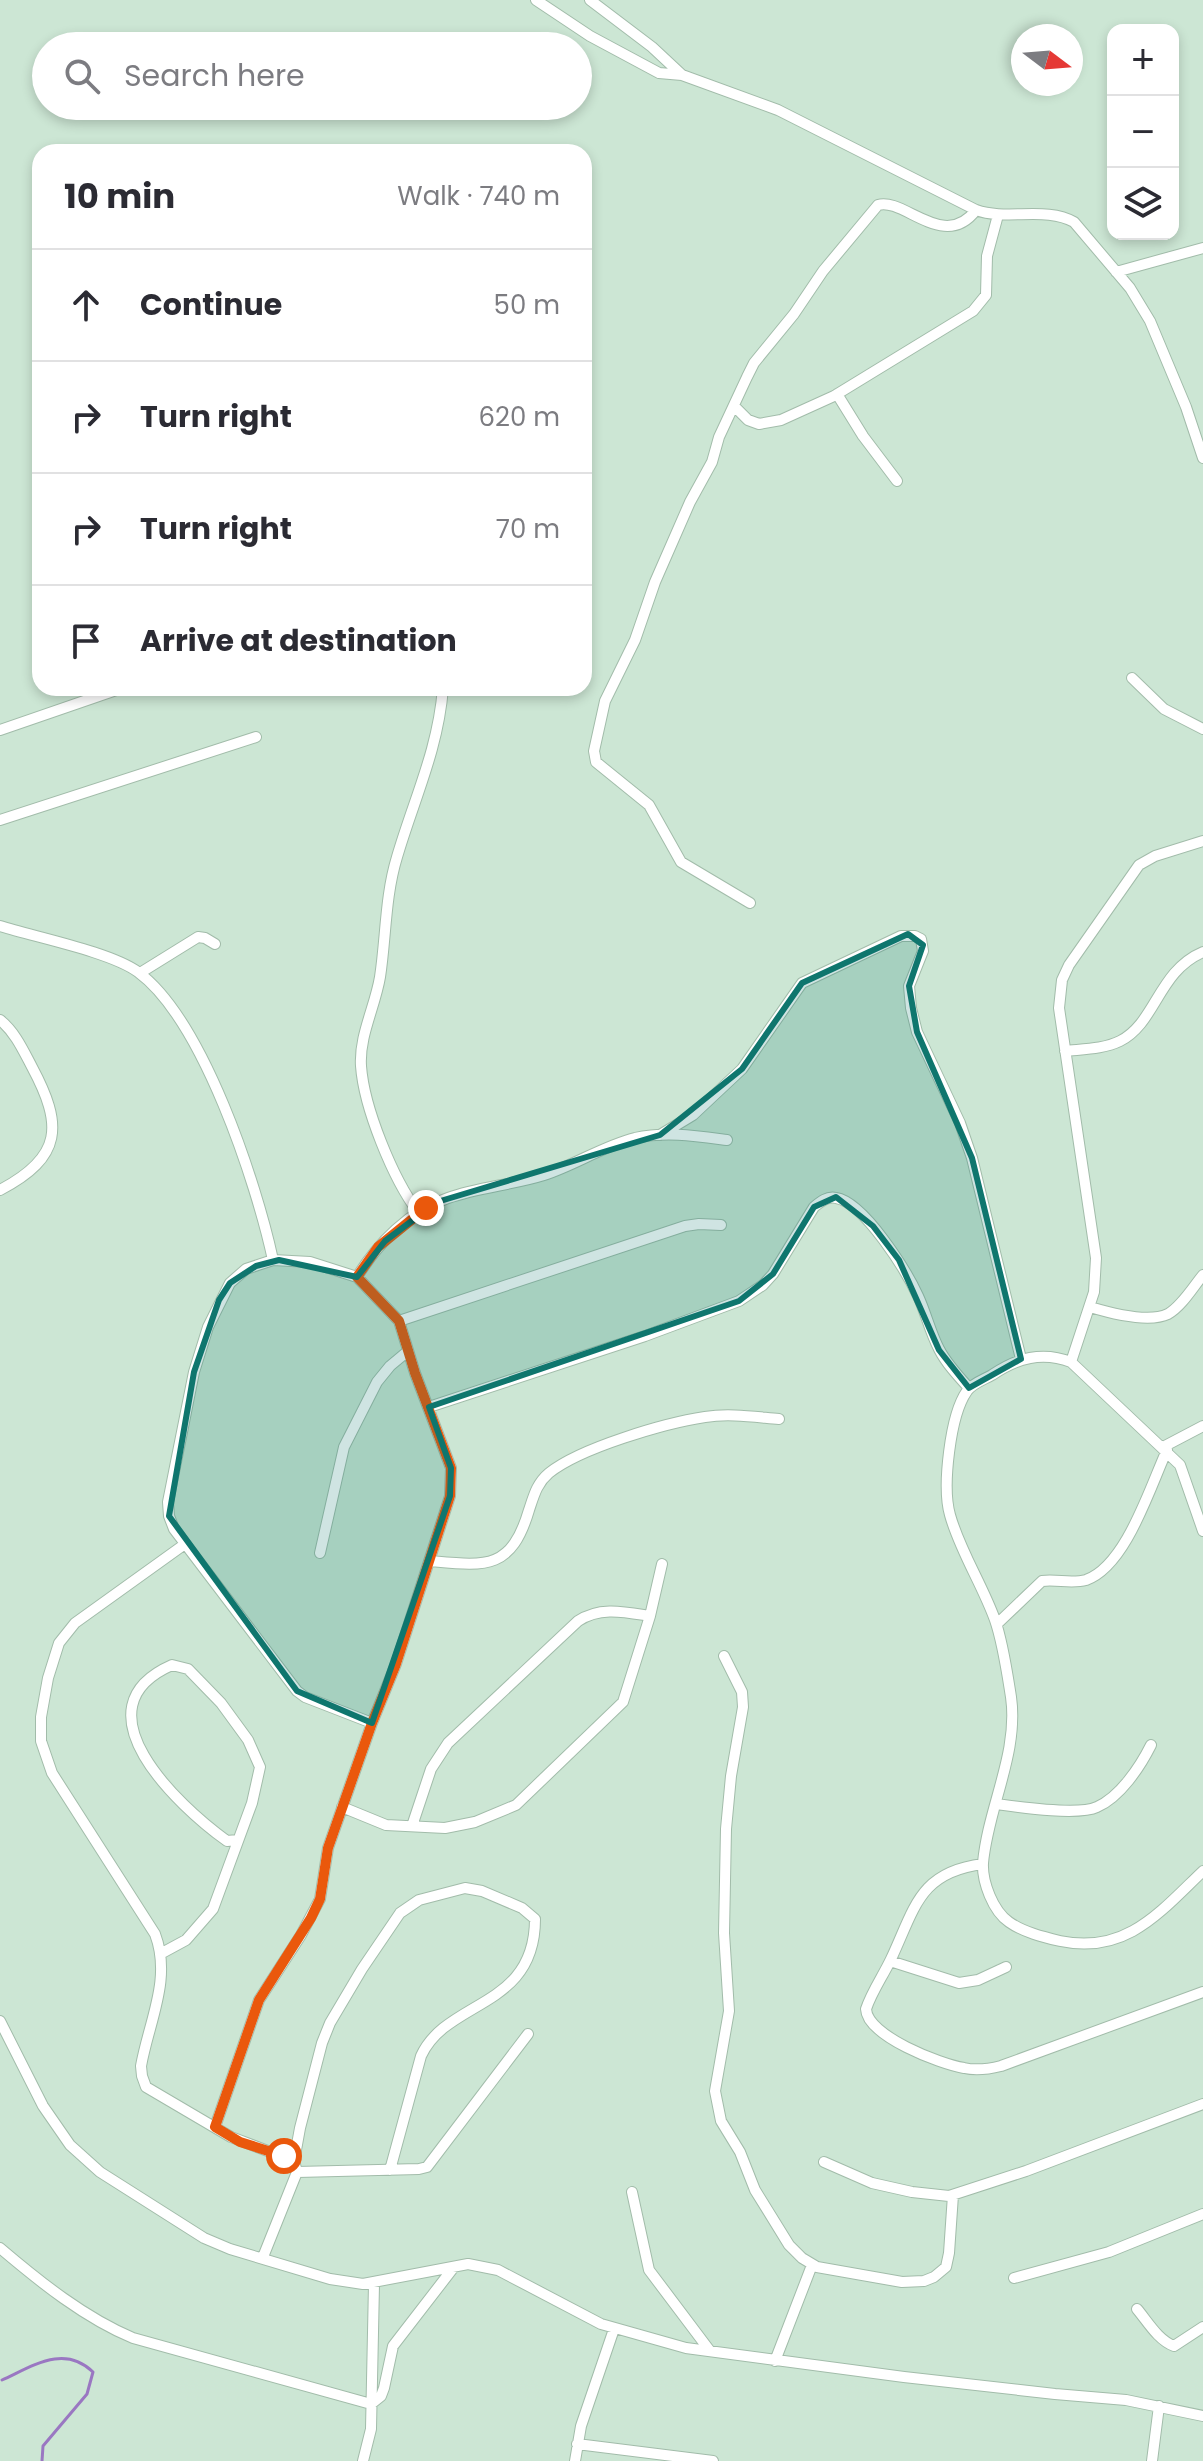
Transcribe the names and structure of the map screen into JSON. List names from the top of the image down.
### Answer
{
  "north": "right",
  "page": {
    "map_buttons": ["+", "−"],
    "search": "Search here",
    "heading": ["10 min", "Walk · 740 m"],
    "list": [
      ["Continue", "50 m"],
      ["Turn right", "620 m"],
      ["Turn right", "70 m"],
      "Arrive at destination"
    ]
  }
}
